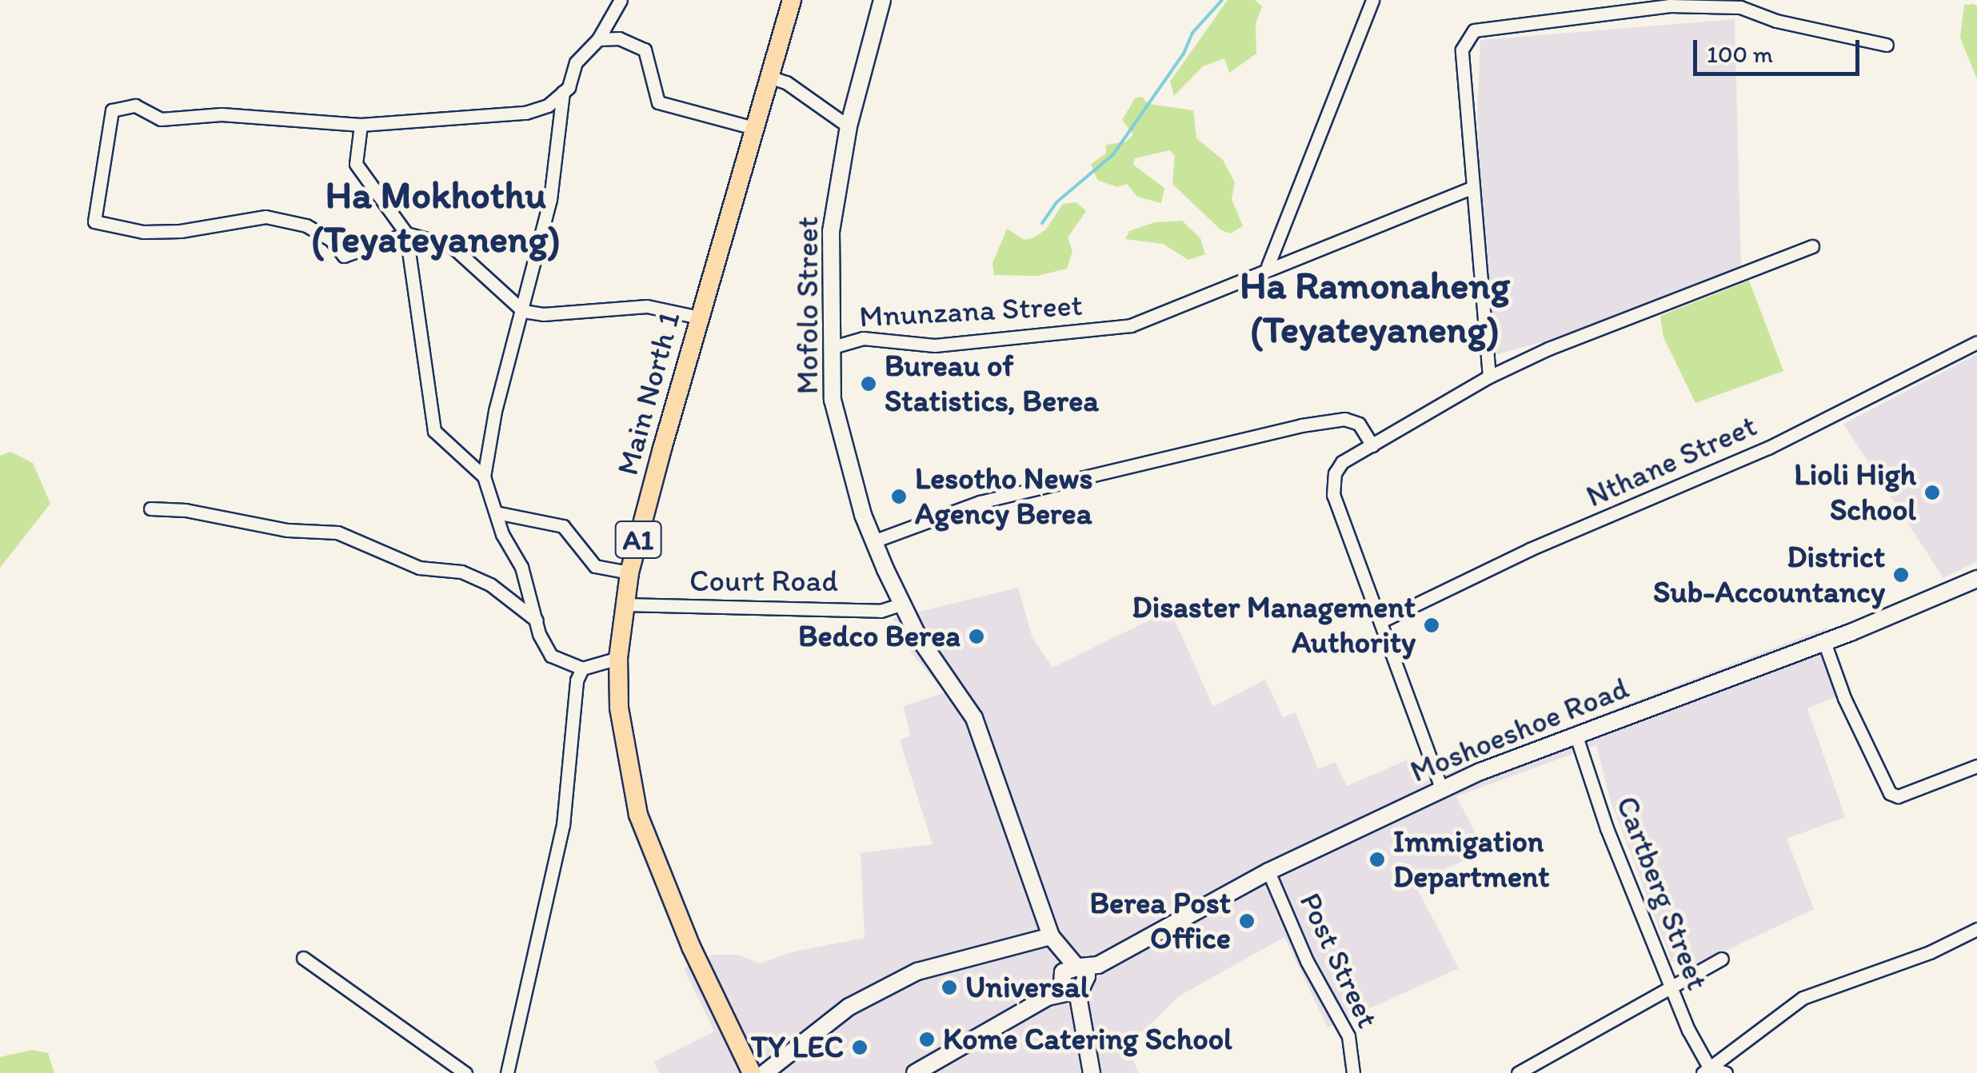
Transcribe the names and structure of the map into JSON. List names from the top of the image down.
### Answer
{
  "streets": {
    "main road": [
      "Mofolo Street",
      "Main North 1",
      "A1",
      "Moshoeshoe Road"
    ],
    "street": [
      "Mnunzana Street",
      "Nthane Street",
      "Court Road",
      "Cartberg Street",
      "Post Street"
    ]
  },
  "crossings": [
    ["Mofolo Street", "Mnunzana Street"],
    ["Mofolo Street", "Court Road"],
    ["Mofolo Street", "Moshoeshoe Road"],
    ["Main North 1", "Court Road"],
    ["Moshoeshoe Road", "Cartberg Street"],
    ["Moshoeshoe Road", "Post Street"]
  ],
  "districts": ["Ha Mokhothu (Teyateyaneng)", "Ha Ramonaheng (Teyateyaneng)"],
  "places": [
    "Bureau of Statistics, Berea",
    "Lioli High School",
    "Lesotho News Agency Berea",
    "District Sub-Accountancy",
    "Disaster Management Authority",
    "Bedco Berea",
    "Immigation Department",
    "Berea Post Office",
    "Universal",
    "Kome Catering School",
    "TY LEC"
  ],
  "scale_bar": "100 m"
}
